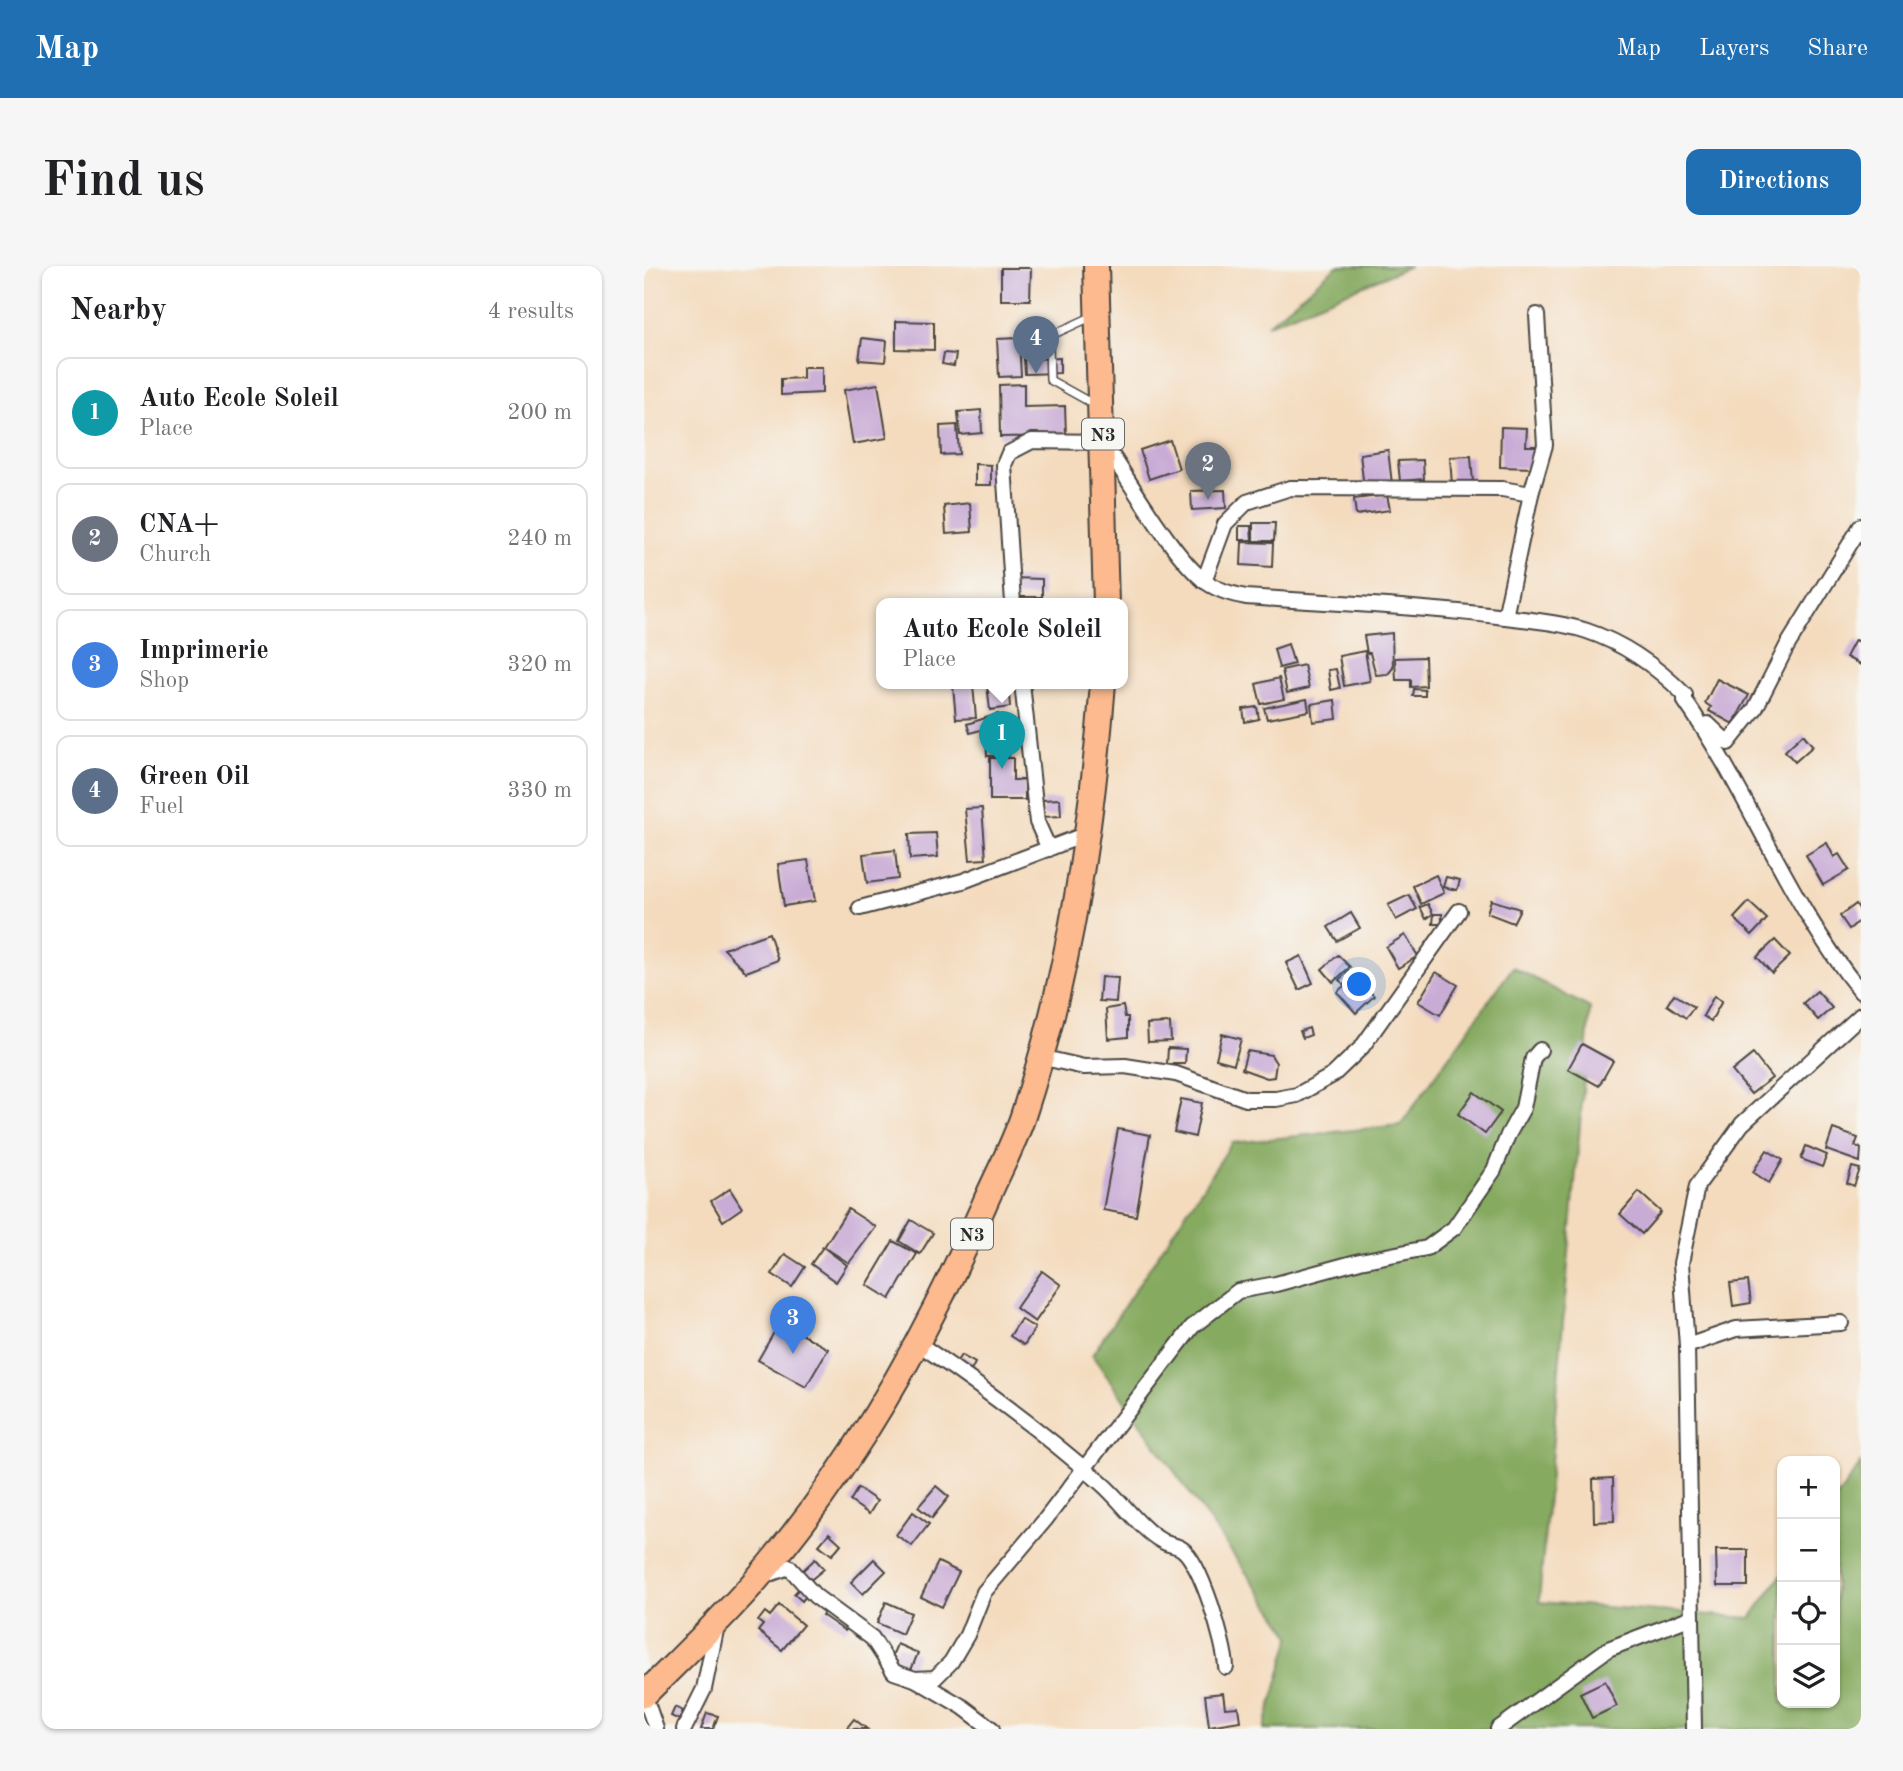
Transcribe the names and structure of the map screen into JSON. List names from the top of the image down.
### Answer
{
  "streets": {
    "highway": ["N3"]
  },
  "page": {
    "header": "Map",
    "nav": ["Map", "Layers", "Share"],
    "buttons": "Directions",
    "title": "Find us",
    "heading": ["Nearby", "4 results"],
    "pins": [
      "4",
      "2",
      "1",
      "3"
    ],
    "list": [
      {
        "mark": "1",
        "name": "Auto Ecole Soleil",
        "note": "Place",
        "value": "200 m"
      },
      {
        "mark": "2",
        "name": "CNA+",
        "note": "Church",
        "value": "240 m"
      },
      {
        "mark": "3",
        "name": "Imprimerie",
        "note": "Shop",
        "value": "320 m"
      },
      {
        "mark": "4",
        "name": "Green Oil",
        "note": "Fuel",
        "value": "330 m"
      }
    ],
    "popup": ["Auto Ecole Soleil", "Place"],
    "map_buttons": ["+", "−"]
  }
}
